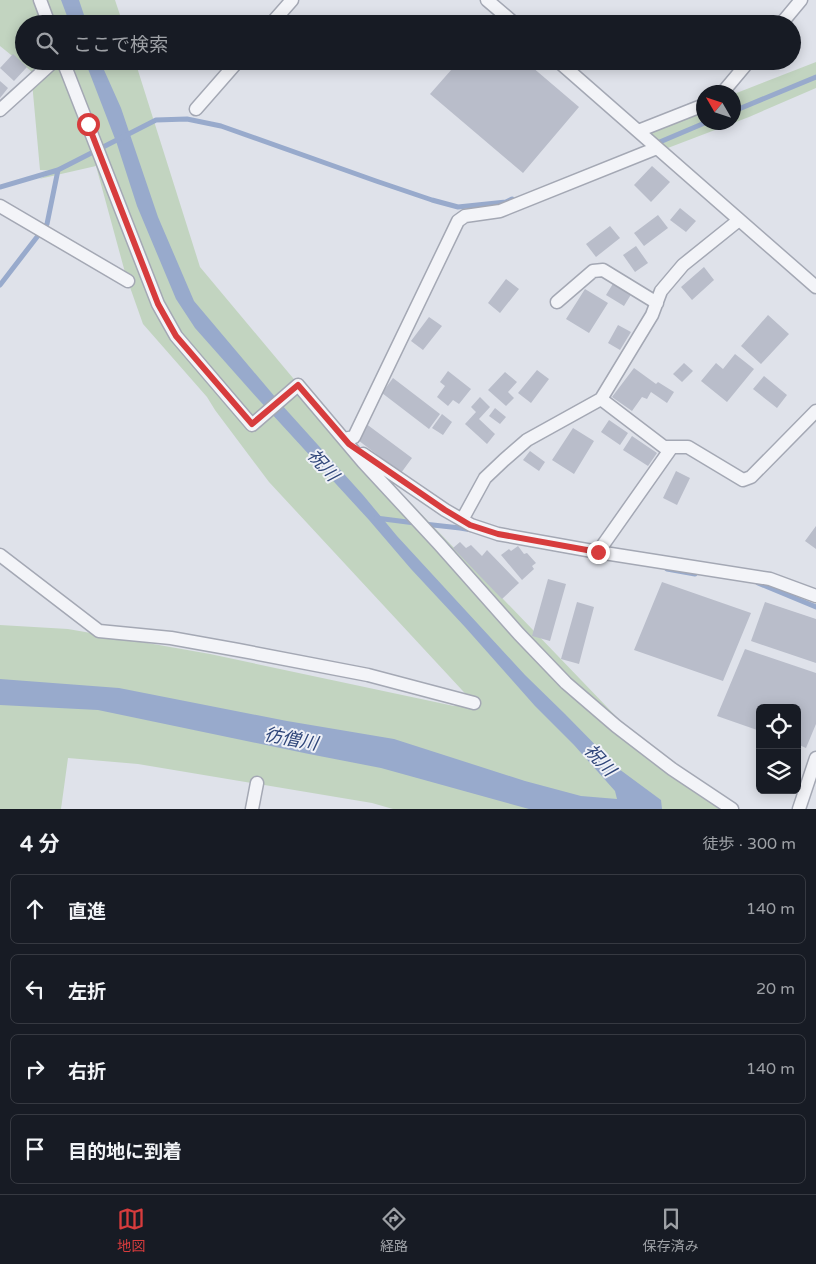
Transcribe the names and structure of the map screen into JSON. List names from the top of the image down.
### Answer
{
  "water": ["祝川", "彷僧川"],
  "north": "top left",
  "page": {
    "search": "ここで検索",
    "heading": ["4 分", "徒歩 · 300 m"],
    "list": [
      ["直進", "140 m"],
      ["左折", "20 m"],
      ["右折", "140 m"],
      "目的地に到着"
    ],
    "nav": ["地図", "経路", "保存済み"]
  }
}
